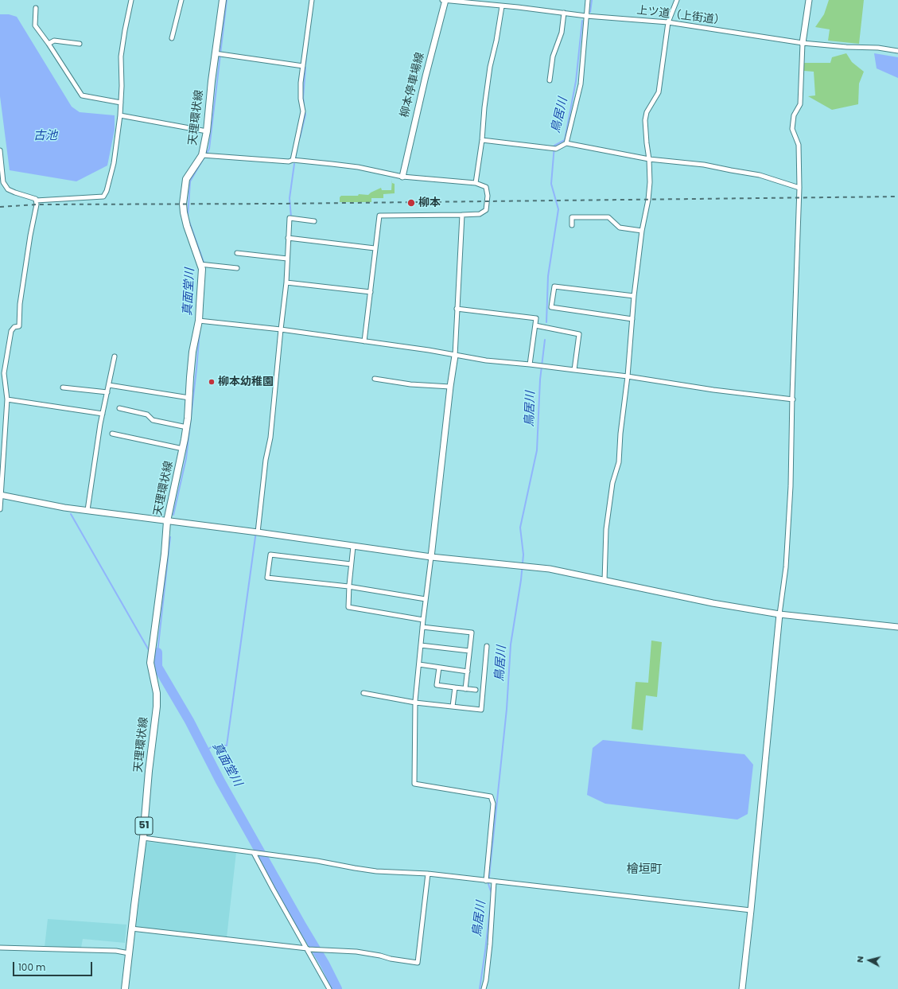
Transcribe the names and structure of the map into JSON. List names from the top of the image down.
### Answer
{
  "streets": {
    "main road": ["天理環状線", "51"],
    "street": ["上ツ道（上街道）", "柳本停車場線"]
  },
  "crossings": [
    ["上ツ道（上街道）", "柳本停車場線"]
  ],
  "districts": ["檜垣町"],
  "water": ["鳥居川", "古池", "真面堂川"],
  "places": ["柳本", "柳本幼稚園"],
  "scale_bar": "100 m",
  "north": "left"
}
